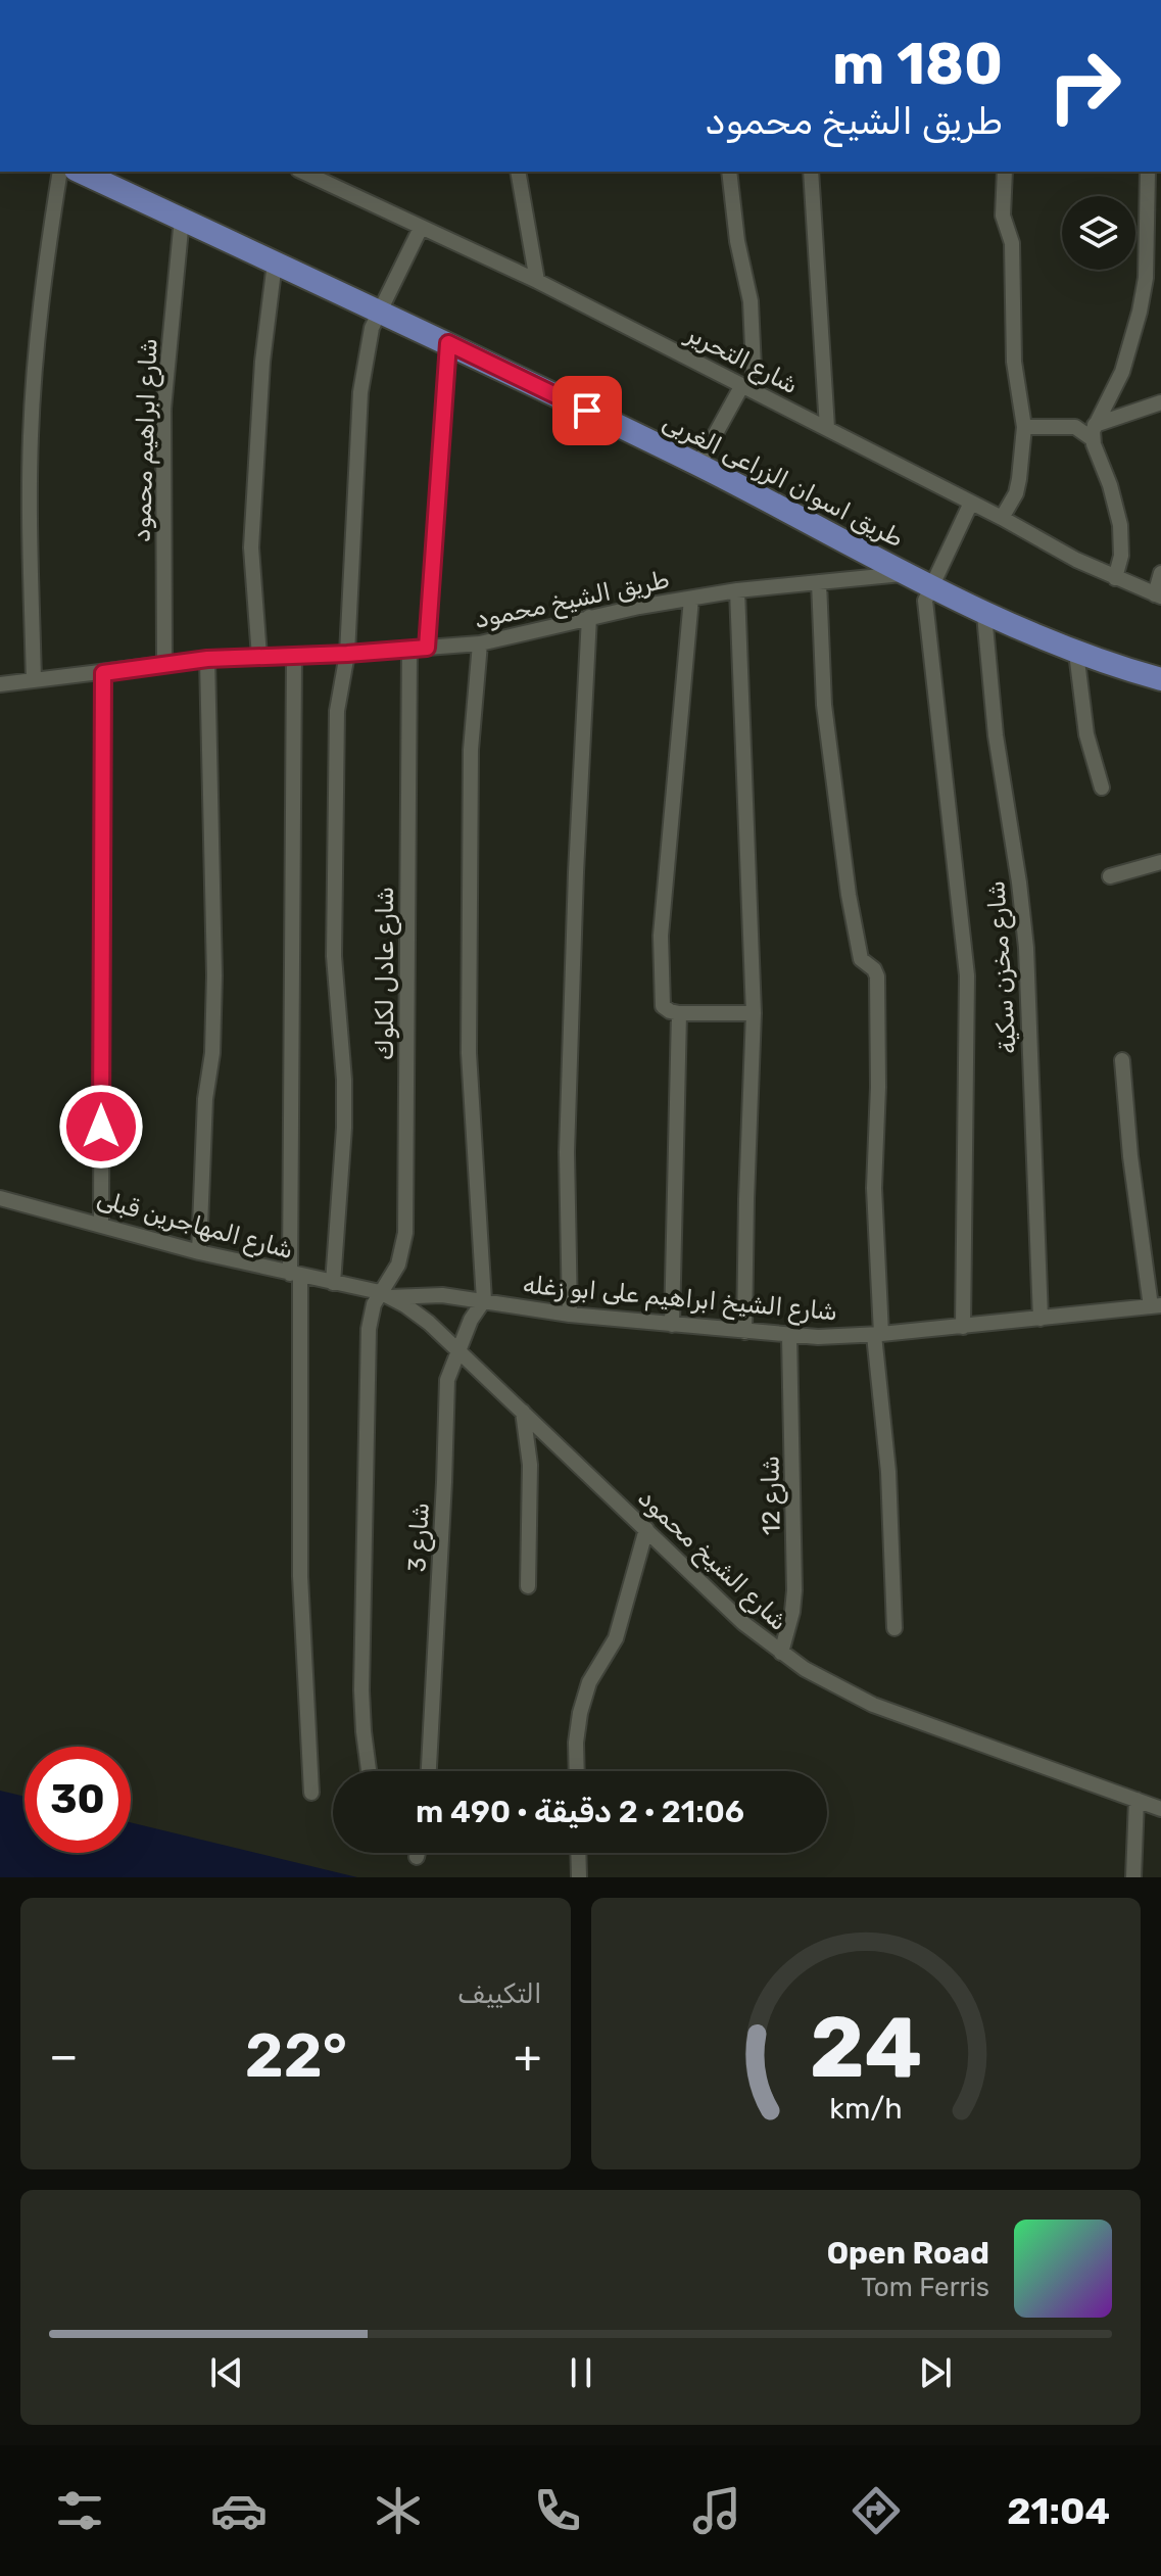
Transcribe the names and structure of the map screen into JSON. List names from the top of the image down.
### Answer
{
  "streets": {
    "main road": ["طريق اسوان الزراعى الغربى"],
    "street": [
      "شارع التحرير",
      "شارع ابراهيم محمود",
      "طريق الشيخ محمود",
      "شارع مخزن سكية",
      "شارع عادل لكلوك",
      "شارع المهاجرين قبلى",
      "شارع الشيخ ابراهيم على ابو زغله",
      "شارع 12",
      "شارع 3",
      "شارع الشيخ محمود"
    ]
  },
  "crossings": [
    ["شارع ابراهيم محمود", "طريق اسوان الزراعى الغربى"],
    ["شارع ابراهيم محمود", "طريق الشيخ محمود"],
    ["طريق اسوان الزراعى الغربى", "طريق الشيخ محمود"],
    ["طريق اسوان الزراعى الغربى", "شارع مخزن سكية"],
    ["طريق الشيخ محمود", "شارع عادل لكلوك"],
    ["شارع مخزن سكية", "شارع الشيخ ابراهيم على ابو زغله"],
    ["شارع عادل لكلوك", "شارع المهاجرين قبلى"],
    ["شارع عادل لكلوك", "شارع الشيخ ابراهيم على ابو زغله"],
    ["شارع عادل لكلوك", "شارع الشيخ محمود"],
    ["شارع المهاجرين قبلى", "شارع الشيخ ابراهيم على ابو زغله"],
    ["شارع المهاجرين قبلى", "شارع الشيخ محمود"],
    ["شارع الشيخ ابراهيم على ابو زغله", "شارع 12"],
    ["شارع الشيخ ابراهيم على ابو زغله", "شارع 3"],
    ["شارع الشيخ ابراهيم على ابو زغله", "شارع الشيخ محمود"],
    ["شارع 12", "شارع الشيخ محمود"],
    ["شارع 3", "شارع الشيخ محمود"]
  ],
  "page": {
    "turn": ["180 m", "طريق الشيخ محمود"],
    "limit": "30",
    "trip": "21:06 · 2 دقيقة · 490 m",
    "tile": "التكييف",
    "heat": ["−", "22°", "+"],
    "song": ["Open Road", "Tom Ferris"],
    "tabs": "21:04",
    "gauge": ["24", "km/h"]
  }
}
